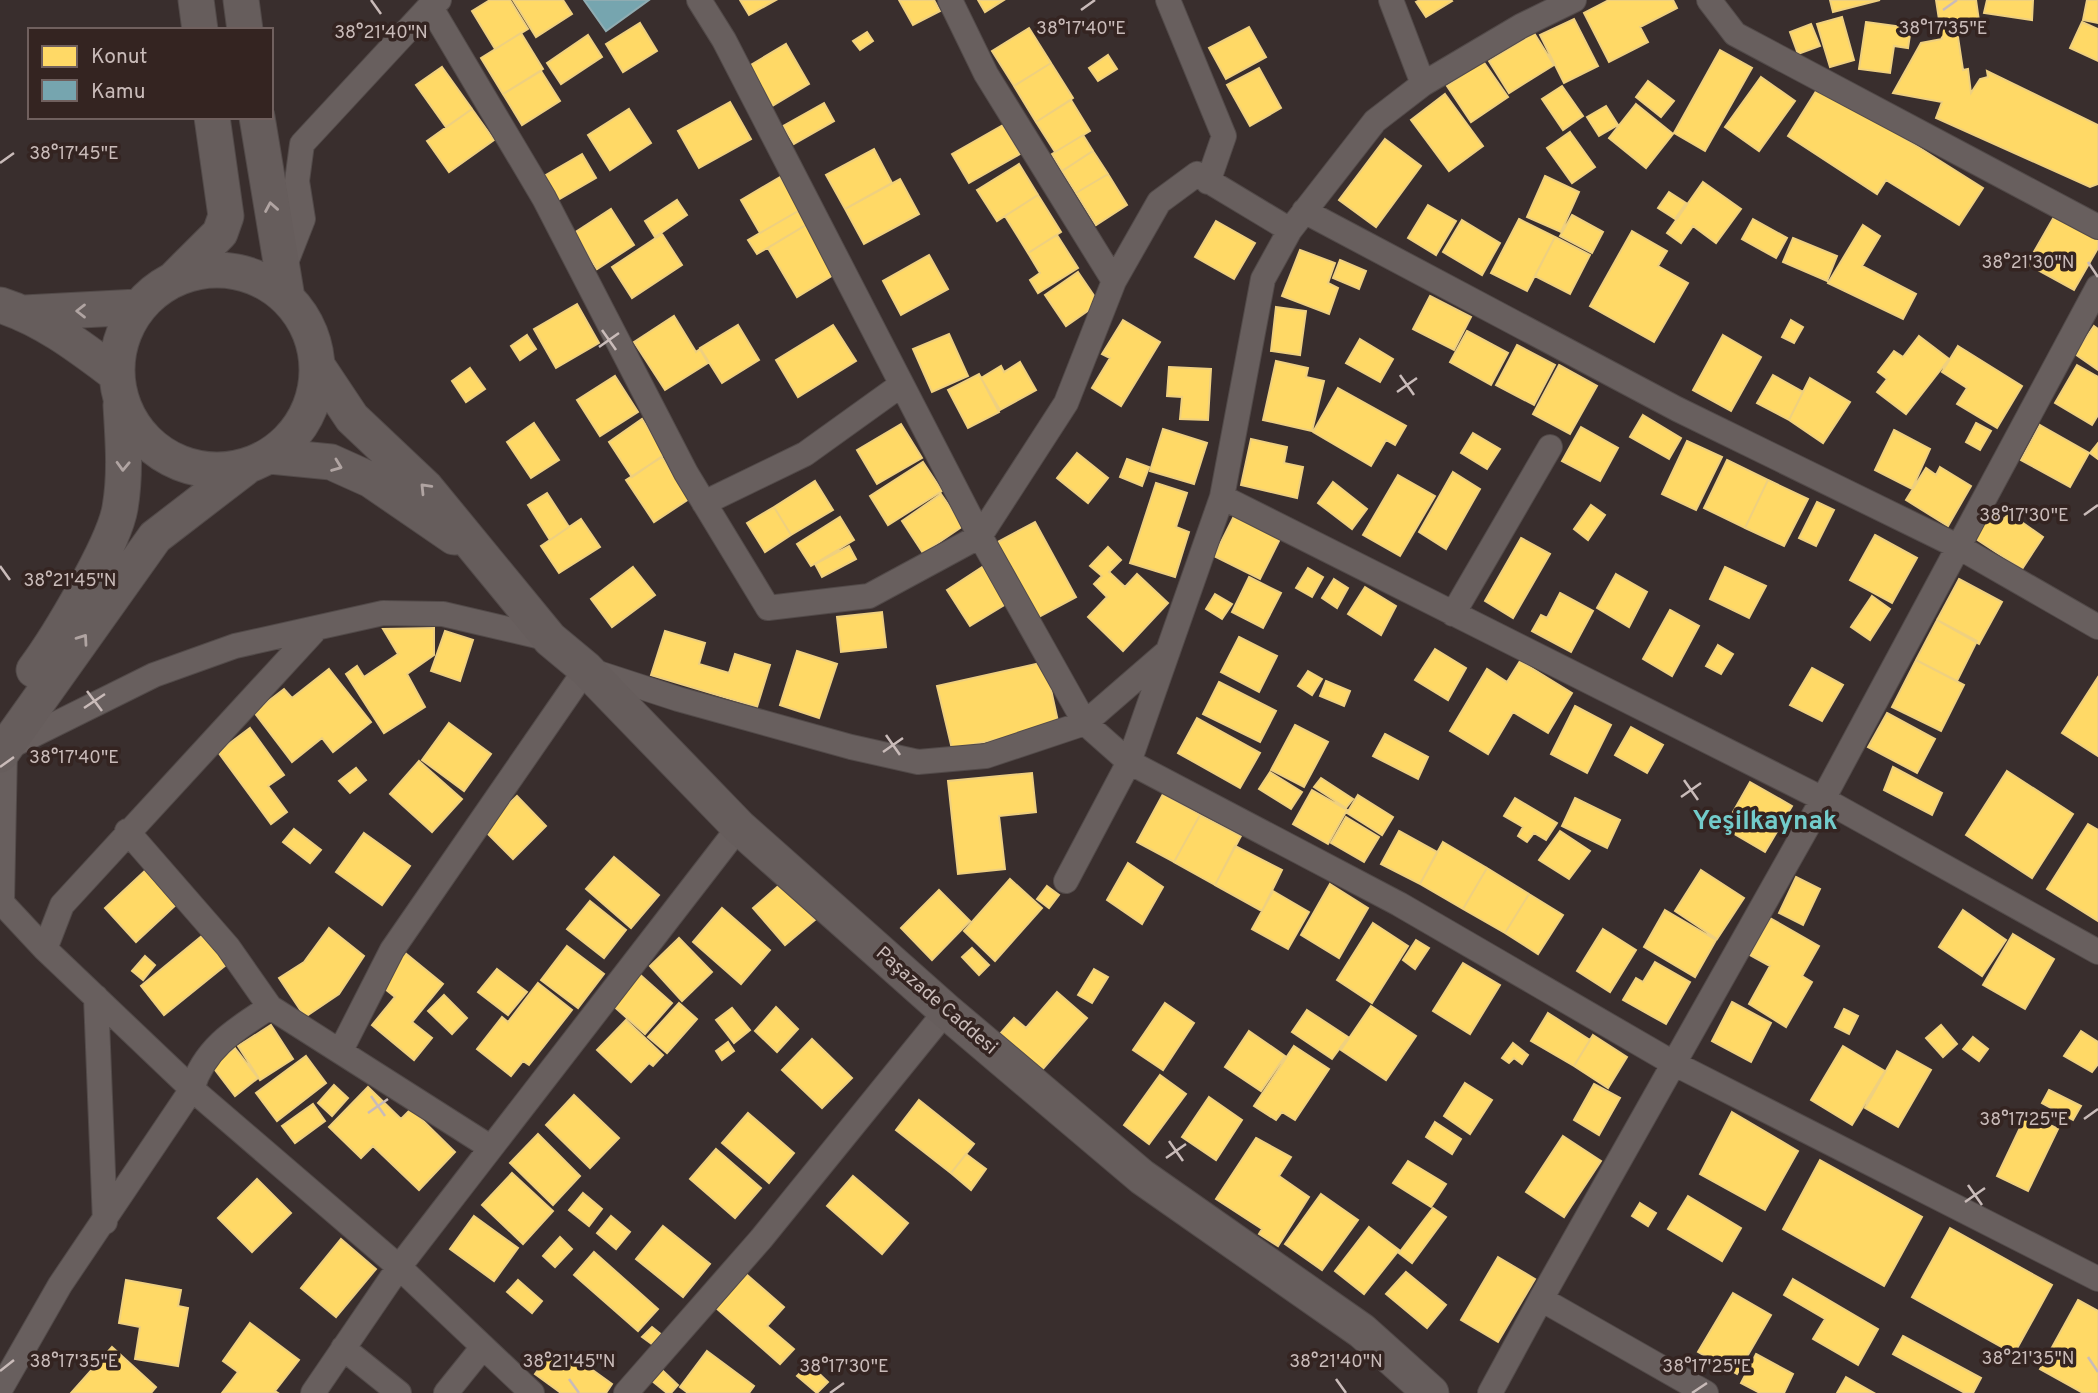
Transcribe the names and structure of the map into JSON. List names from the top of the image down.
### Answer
{
  "streets": {
    "street": ["Paşazade Caddesi"]
  },
  "districts": ["Yeşilkaynak"],
  "legend": ["Konut", "Kamu"],
  "coordinates": [
    "38°17'40\"E",
    "38°17'35\"E",
    "38°21'40\"N",
    "38°17'45\"E",
    "38°21'30\"N",
    "38°17'30\"E",
    "38°21'45\"N",
    "38°17'25\"E",
    "38°21'35\"N"
  ]
}
